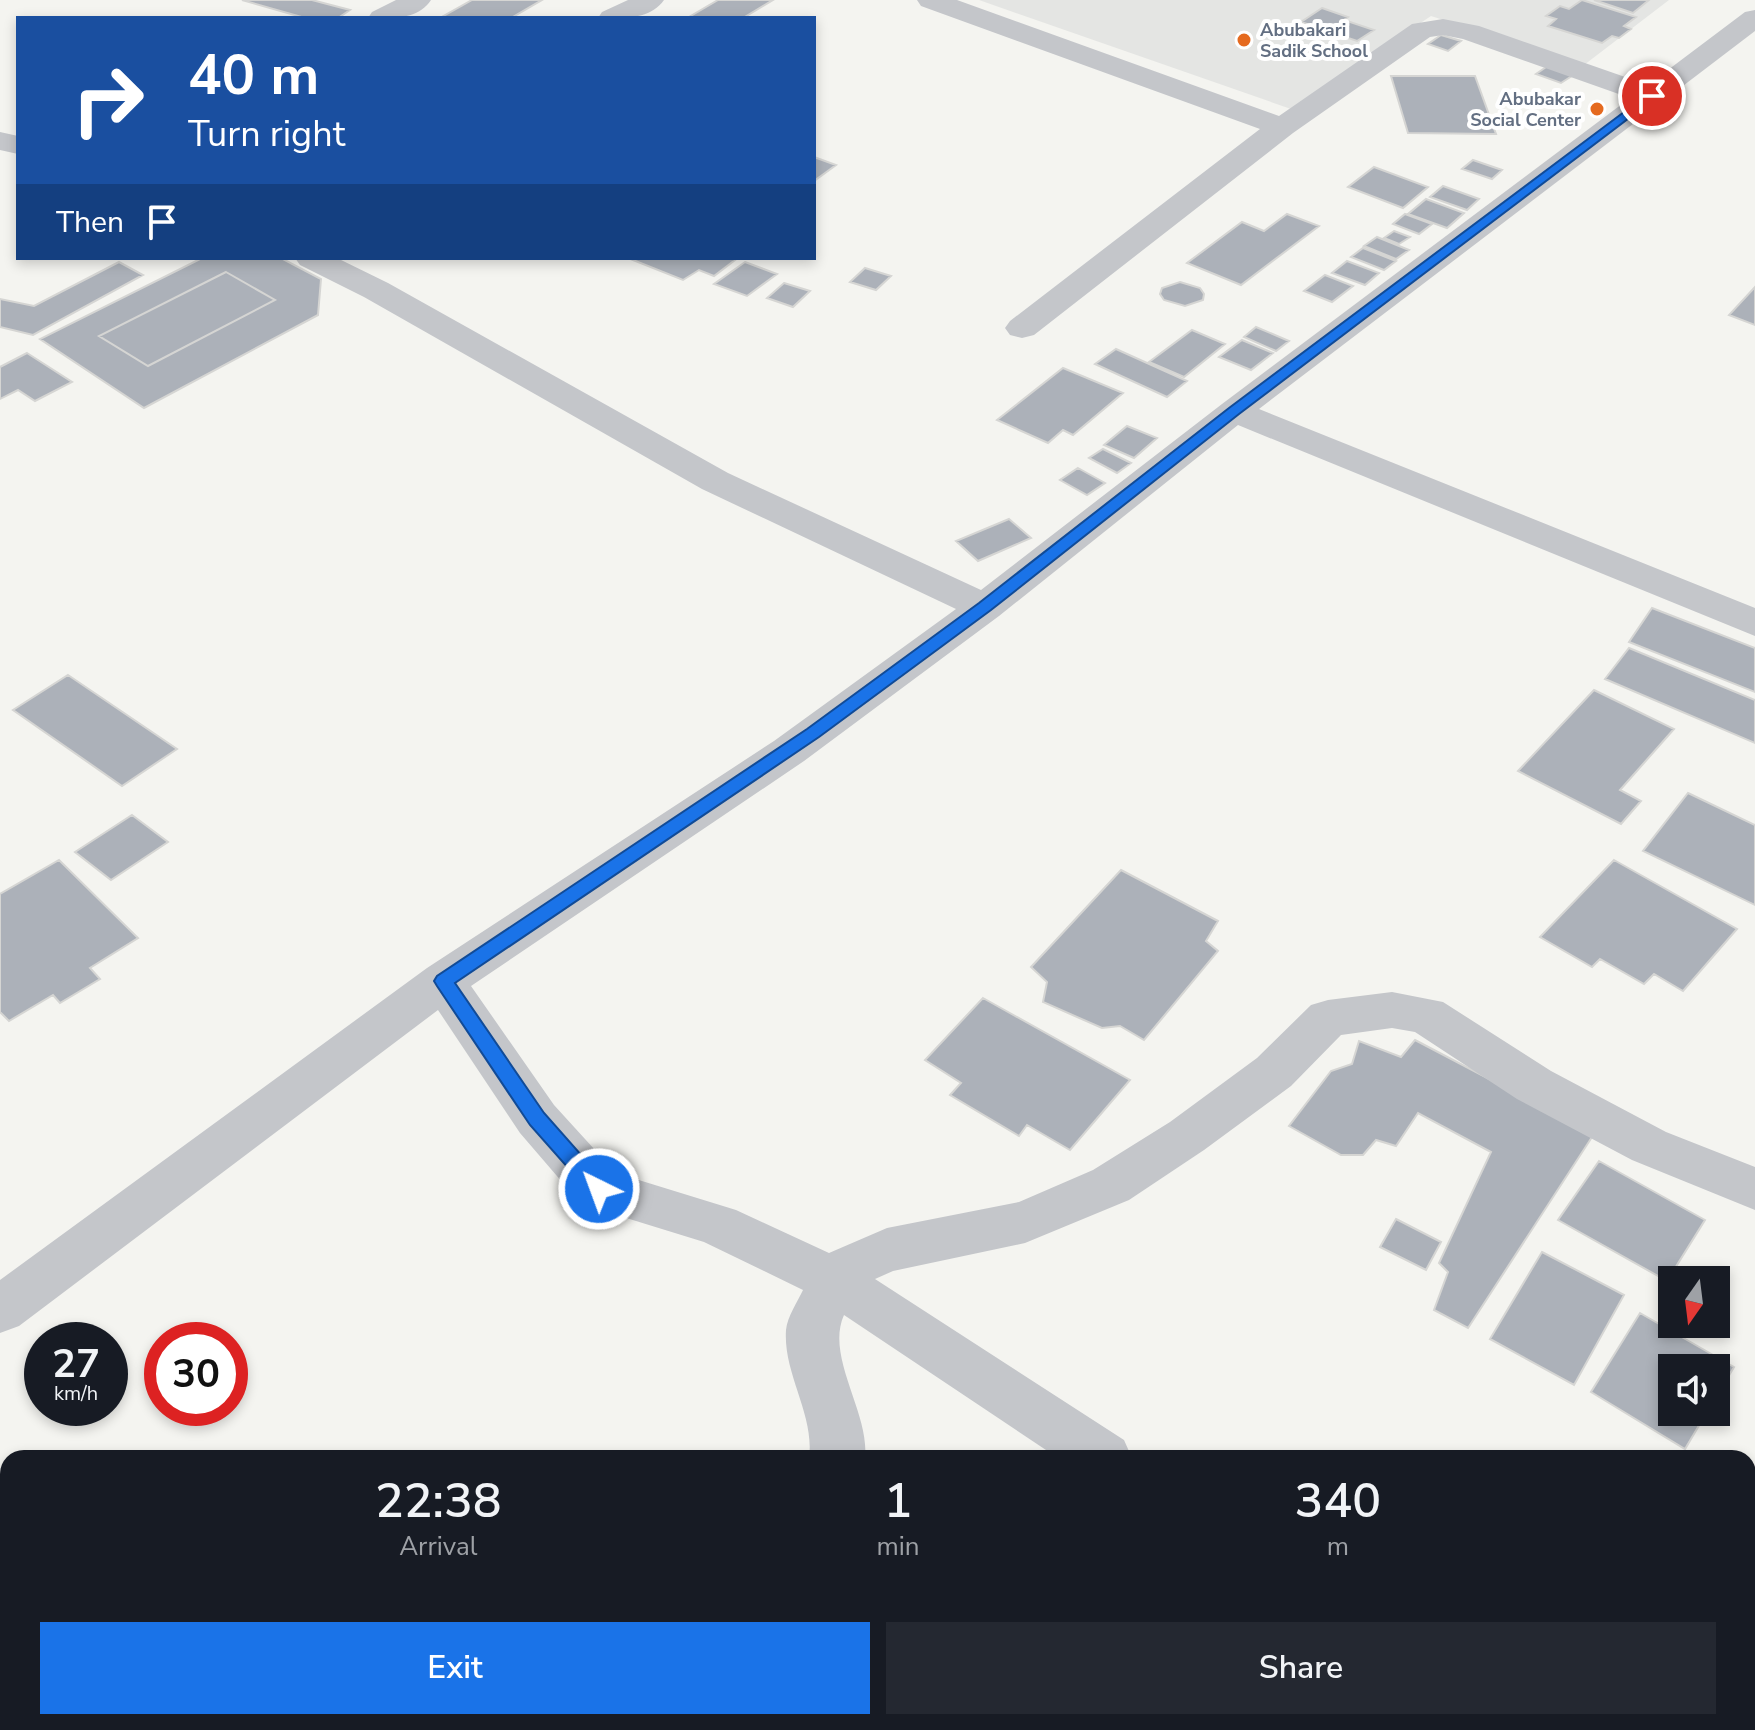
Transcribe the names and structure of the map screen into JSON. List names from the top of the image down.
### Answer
{
  "places": ["Abubakari Sadik School", "Abubakar Social Center"],
  "north": "bottom",
  "page": {
    "turn": ["40 m", "Turn right"],
    "then": "Then",
    "speed": "27 km/h",
    "limit": "30",
    "eta": [
      "22:38",
      "Arrival",
      "1",
      "min",
      "340",
      "m"
    ],
    "buttons": ["Exit", "Share"]
  }
}
